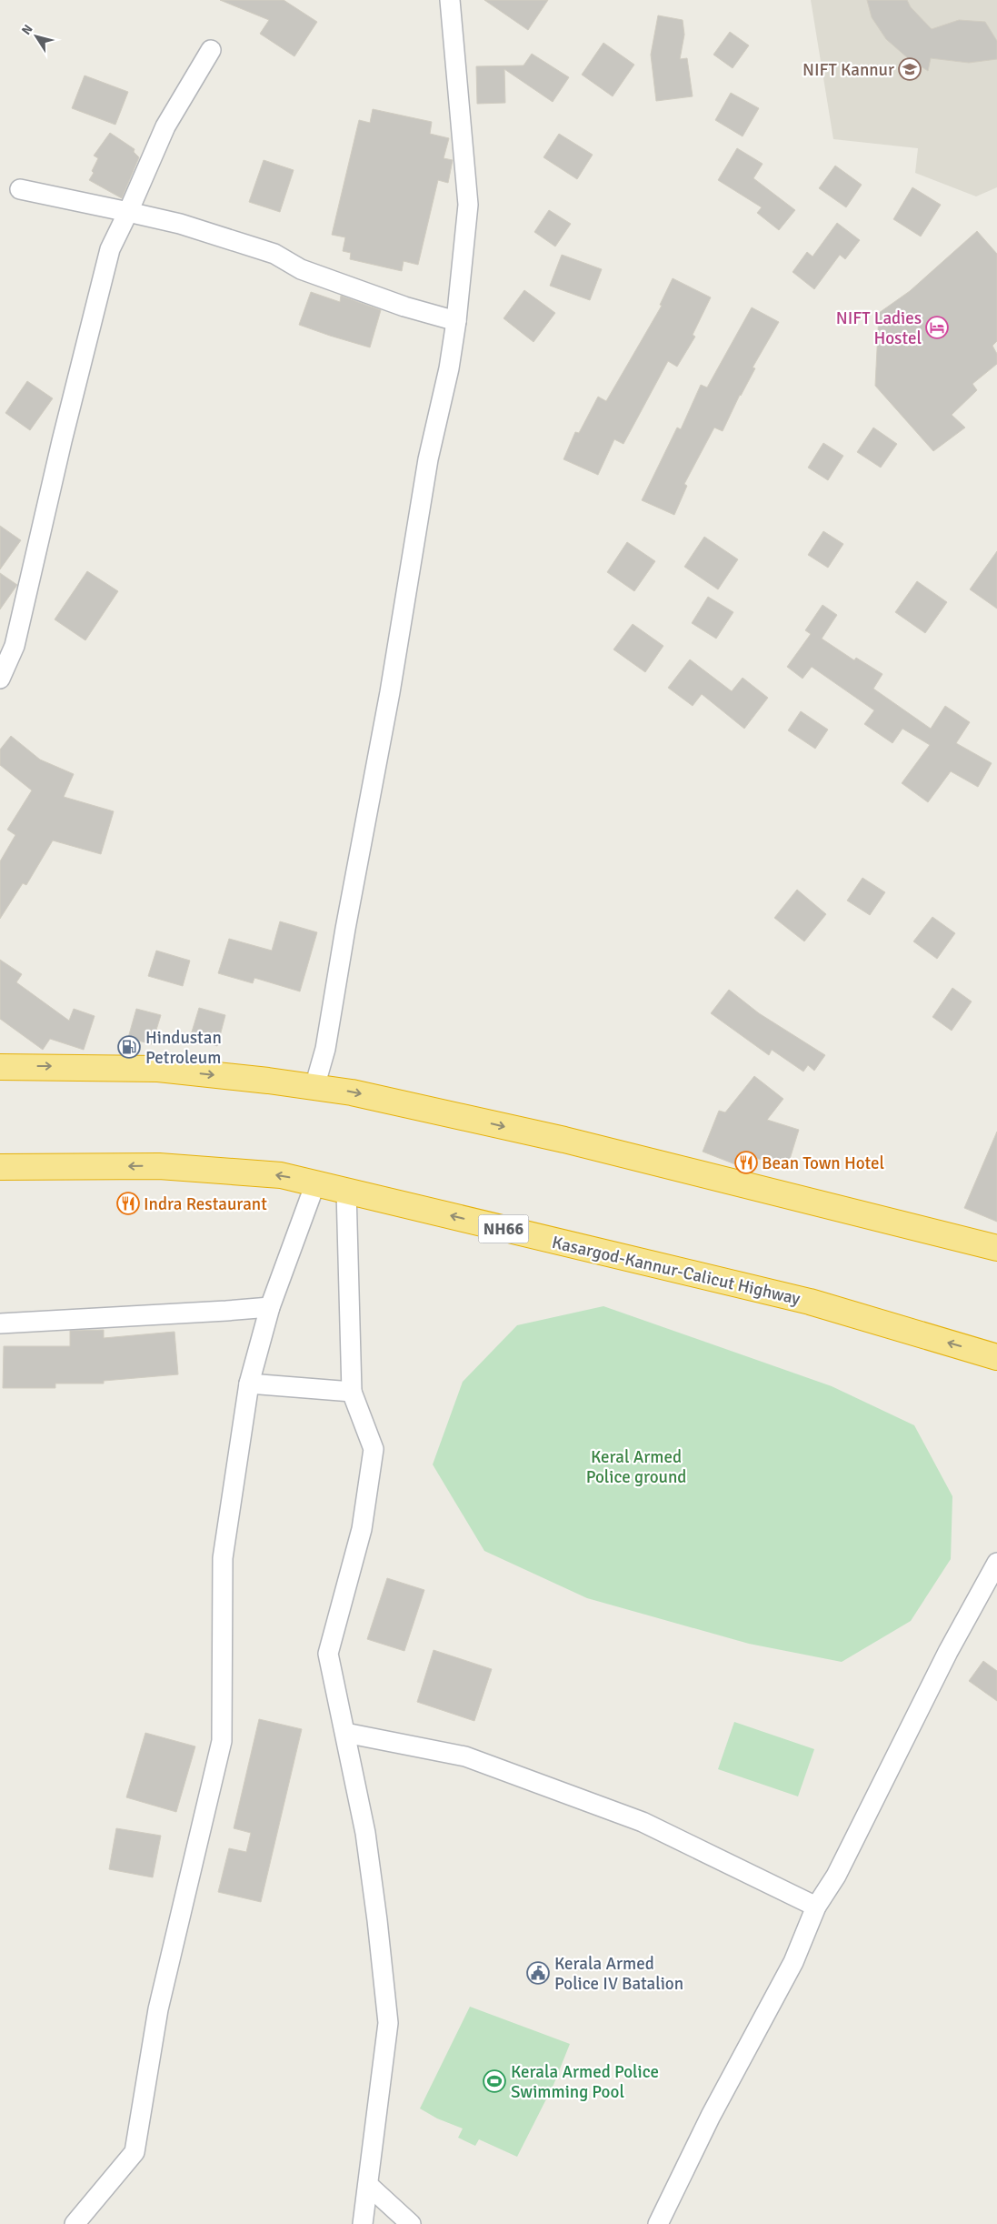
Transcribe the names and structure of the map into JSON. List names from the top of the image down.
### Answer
{
  "streets": {
    "highway": ["NH66", "Kasargod-Kannur-Calicut Highway"]
  },
  "parks": ["Keral Armed Police ground"],
  "places": {
    "school or university": ["NIFT Kannur"],
    "hotel": ["NIFT Ladies Hostel"],
    "fuel station": ["Hindustan Petroleum"],
    "restaurant": ["Bean Town Hotel", "Indra Restaurant"],
    "public building": ["Kerala Armed Police IV Batalion"],
    "sports": ["Kerala Armed Police Swimming Pool"]
  },
  "north": "top left"
}
